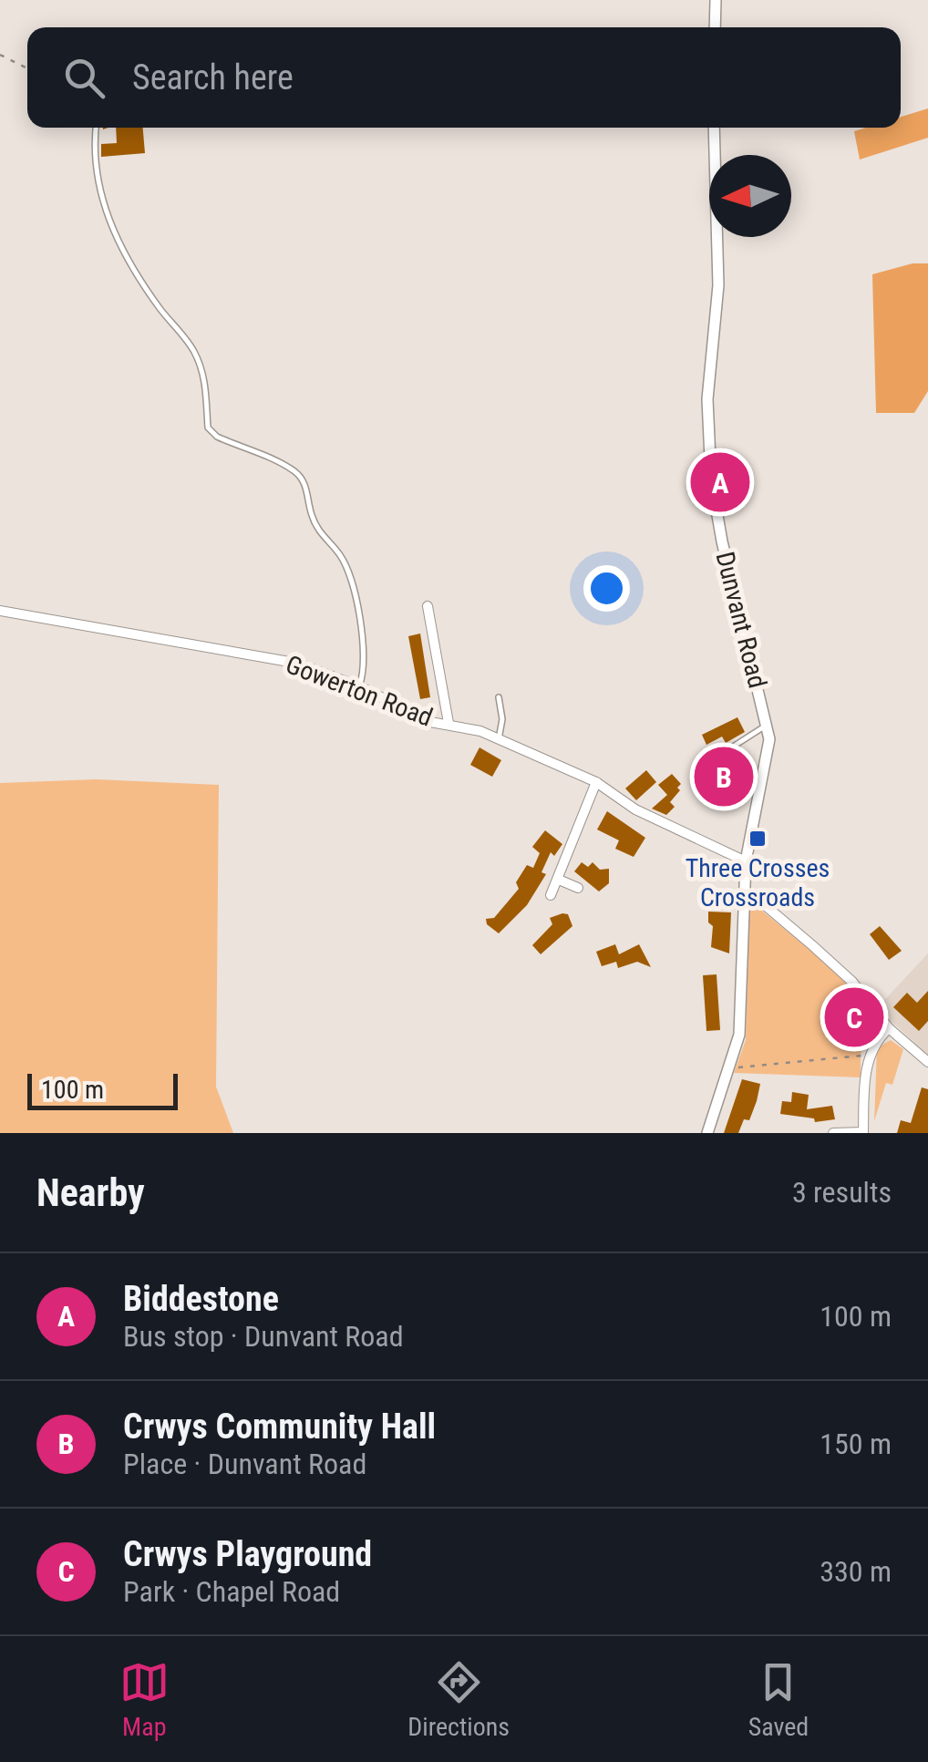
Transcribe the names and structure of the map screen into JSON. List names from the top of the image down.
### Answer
{
  "streets": {
    "street": ["Dunvant Road", "Gowerton Road"]
  },
  "crossings": [
    ["Dunvant Road", "Gowerton Road"]
  ],
  "places": {
    "transit": ["Three Crosses Crossroads"]
  },
  "scale_bar": "100 m",
  "north": "left",
  "page": {
    "search": "Search here",
    "pins": ["A", "B", "C"],
    "scale": "100 m",
    "heading": ["Nearby", "3 results"],
    "list": [
      {
        "mark": "A",
        "name": "Biddestone",
        "note": "Bus stop · Dunvant Road",
        "value": "100 m"
      },
      {
        "mark": "B",
        "name": "Crwys Community Hall",
        "note": "Place · Dunvant Road",
        "value": "150 m"
      },
      {
        "mark": "C",
        "name": "Crwys Playground",
        "note": "Park · Chapel Road",
        "value": "330 m"
      }
    ],
    "nav": ["Map", "Directions", "Saved"]
  }
}
